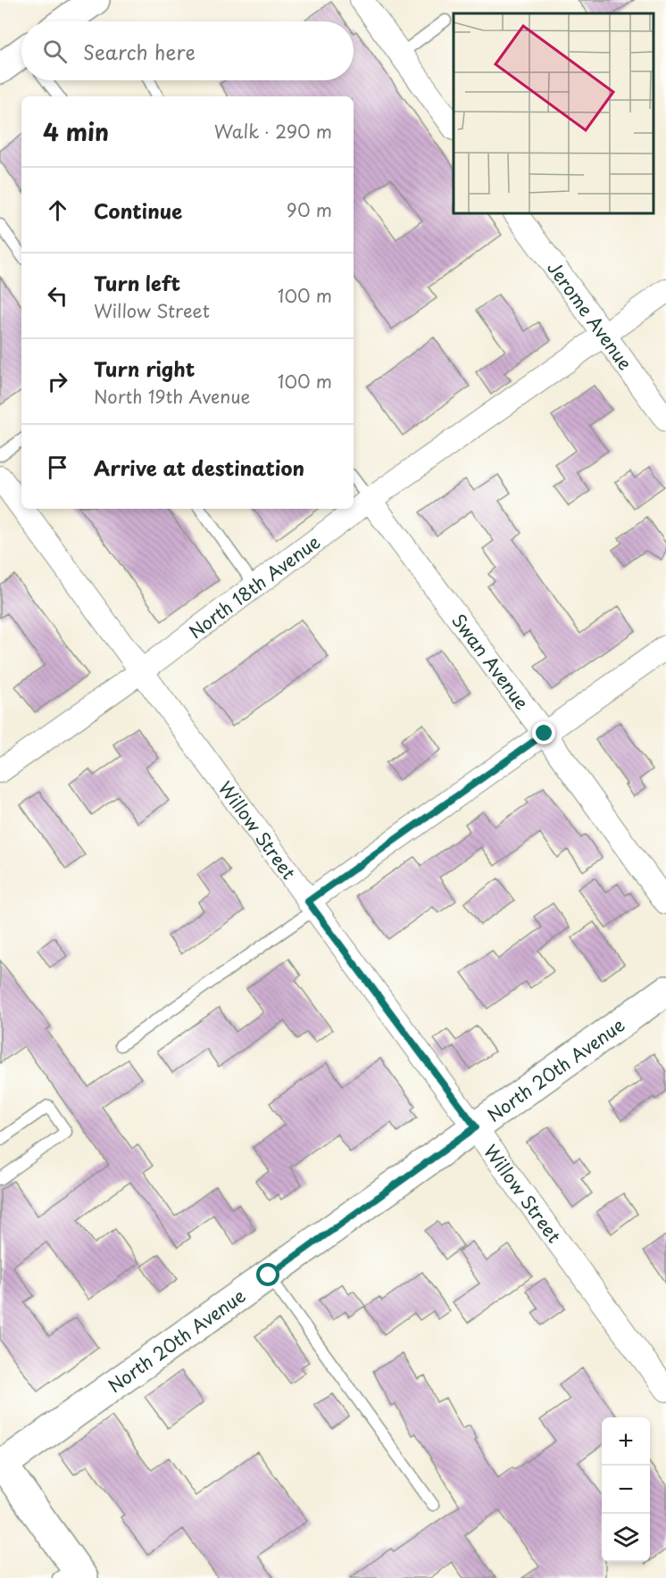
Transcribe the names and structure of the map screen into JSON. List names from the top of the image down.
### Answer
{
  "streets": {
    "street": [
      "Jerome Avenue",
      "North 18th Avenue",
      "Swan Avenue",
      "Willow Street",
      "North 20th Avenue"
    ]
  },
  "crossings": [
    ["Jerome Avenue", "North 18th Avenue"],
    ["North 18th Avenue", "Swan Avenue"],
    ["North 18th Avenue", "Willow Street"],
    ["Willow Street", "North 20th Avenue"]
  ],
  "page": {
    "search": "Search here",
    "heading": ["4 min", "Walk · 290 m"],
    "list": [
      ["Continue", "90 m"],
      ["Turn left", "Willow Street", "100 m"],
      ["Turn right", "North 19th Avenue", "100 m"],
      "Arrive at destination"
    ],
    "map_buttons": ["+", "−"]
  }
}
